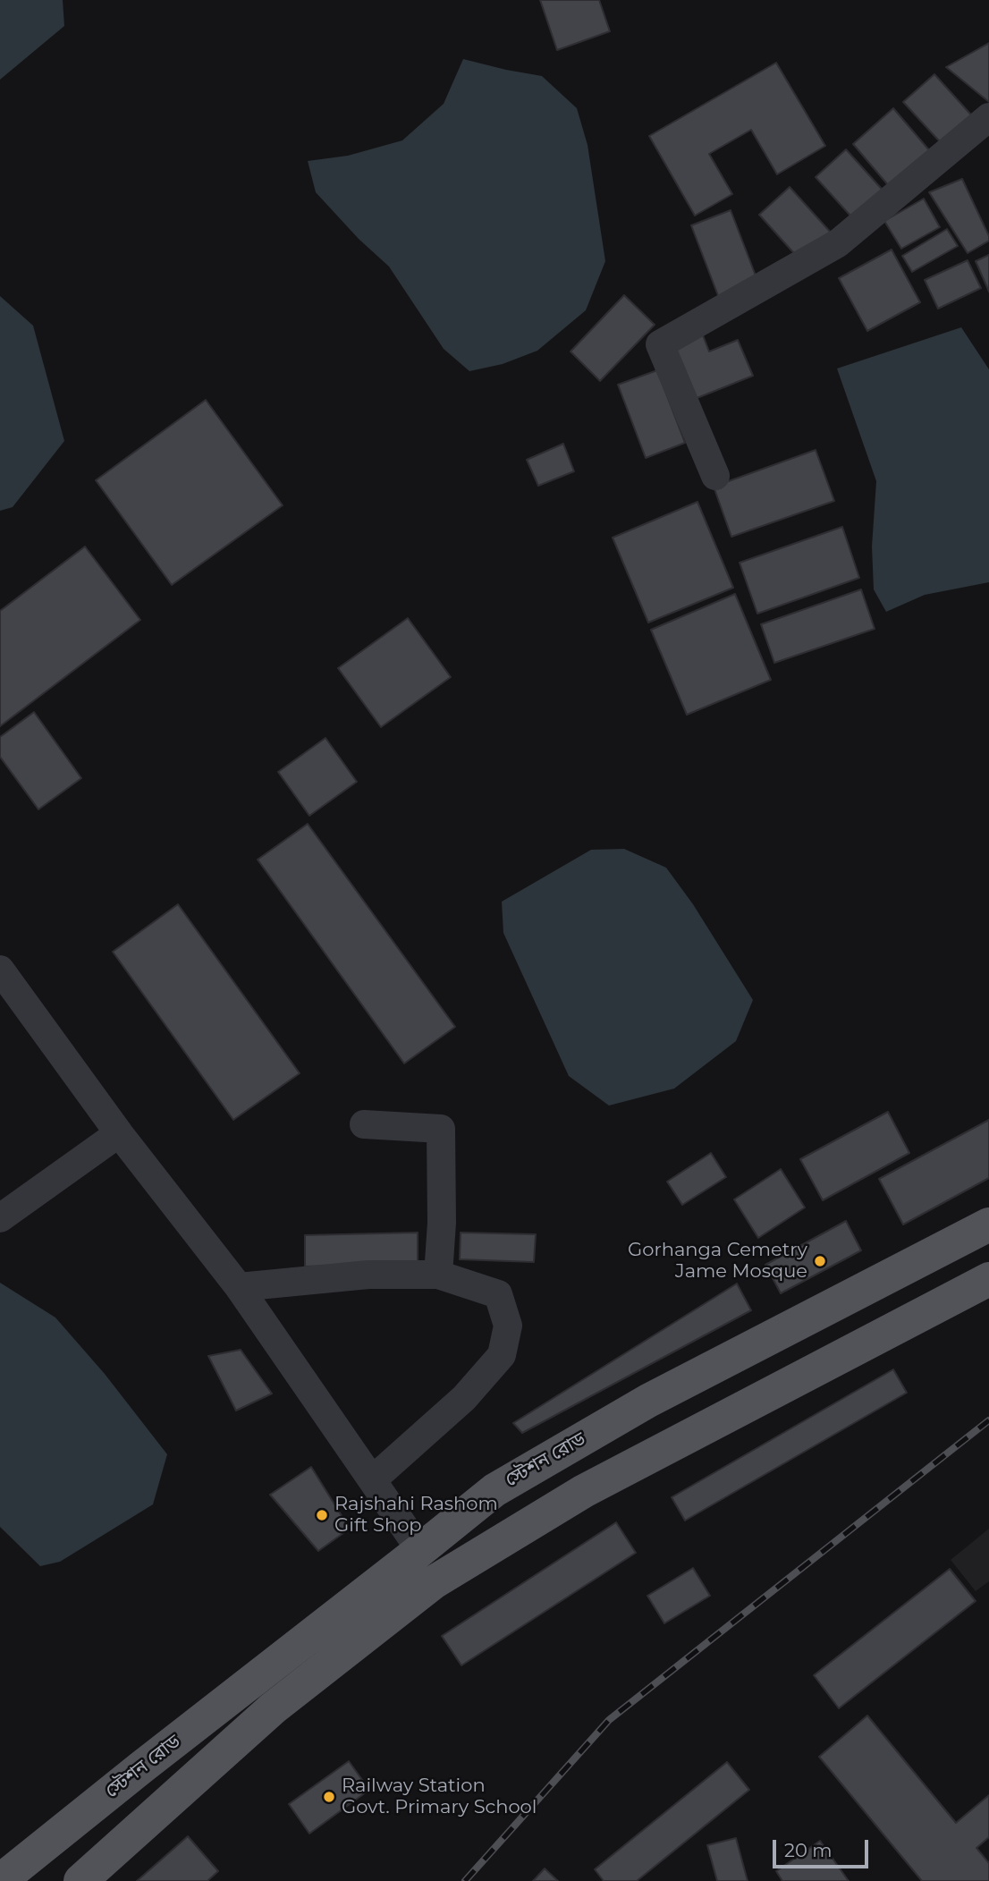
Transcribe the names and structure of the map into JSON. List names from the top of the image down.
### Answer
{
  "streets": {
    "main road": ["স্টেশন রোড"]
  },
  "places": ["Gorhanga Cemetry Jame Mosque", "Rajshahi Rashom Gift Shop", "Railway Station Govt. Primary School"],
  "scale_bar": "20 m"
}
